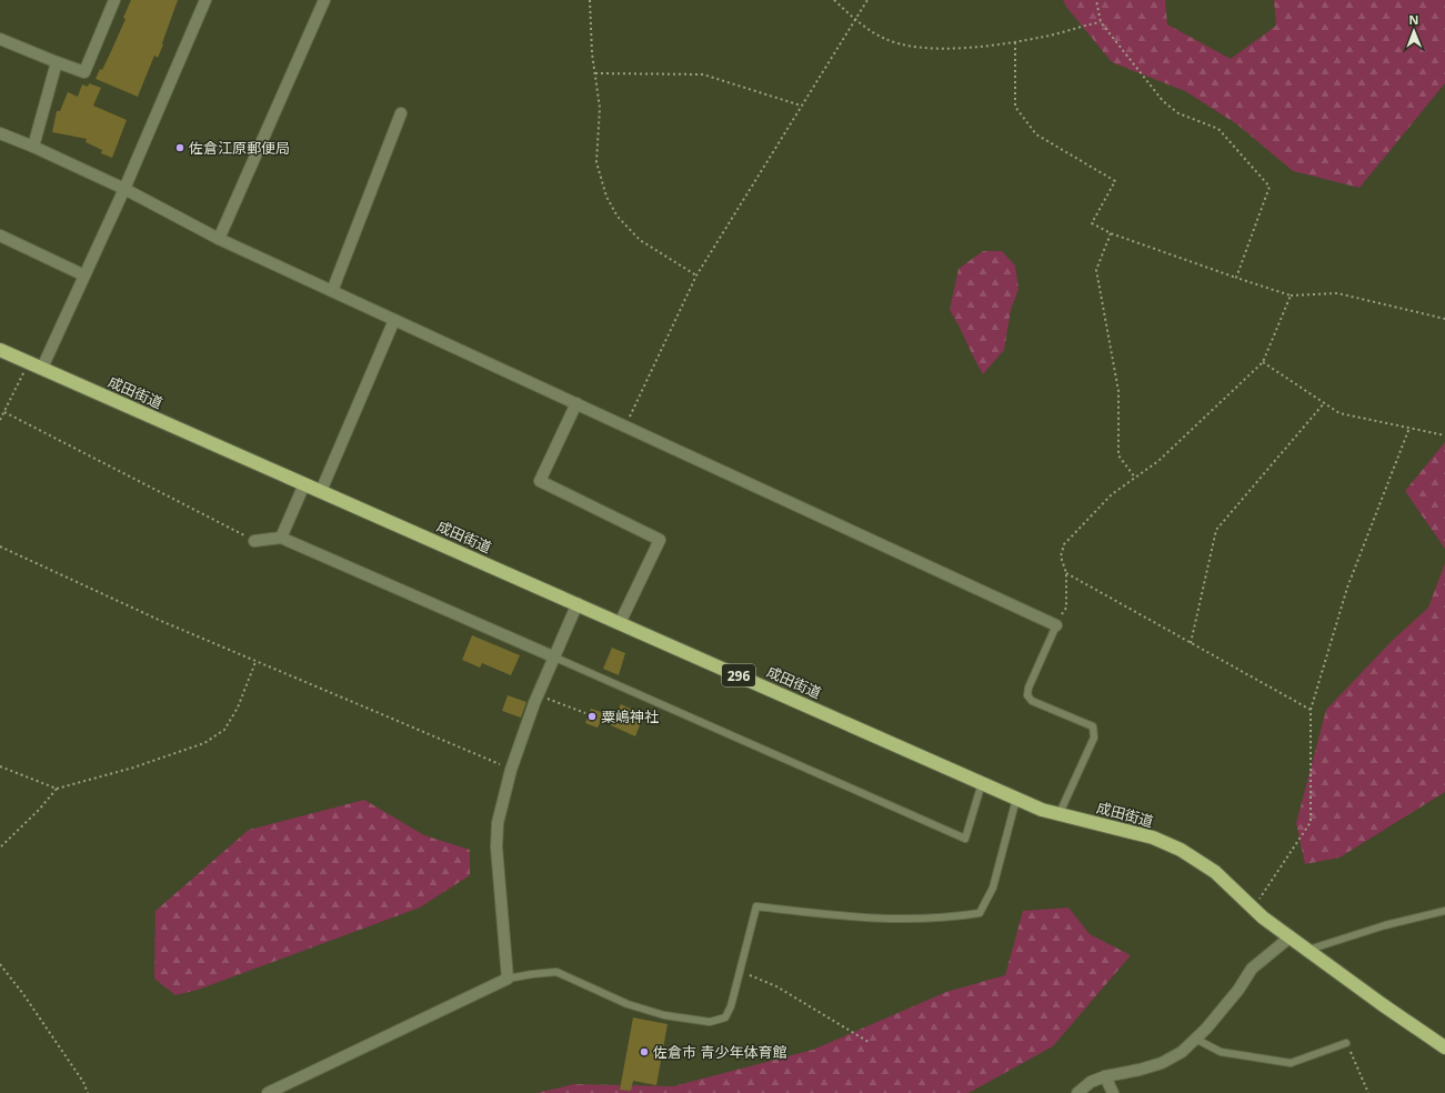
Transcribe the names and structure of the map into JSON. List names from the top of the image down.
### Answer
{
  "streets": {
    "highway": ["成田街道", "296"]
  },
  "places": ["佐倉江原郵便局", "粟嶋神社", "佐倉市 青少年体育館"],
  "north": "top"
}
